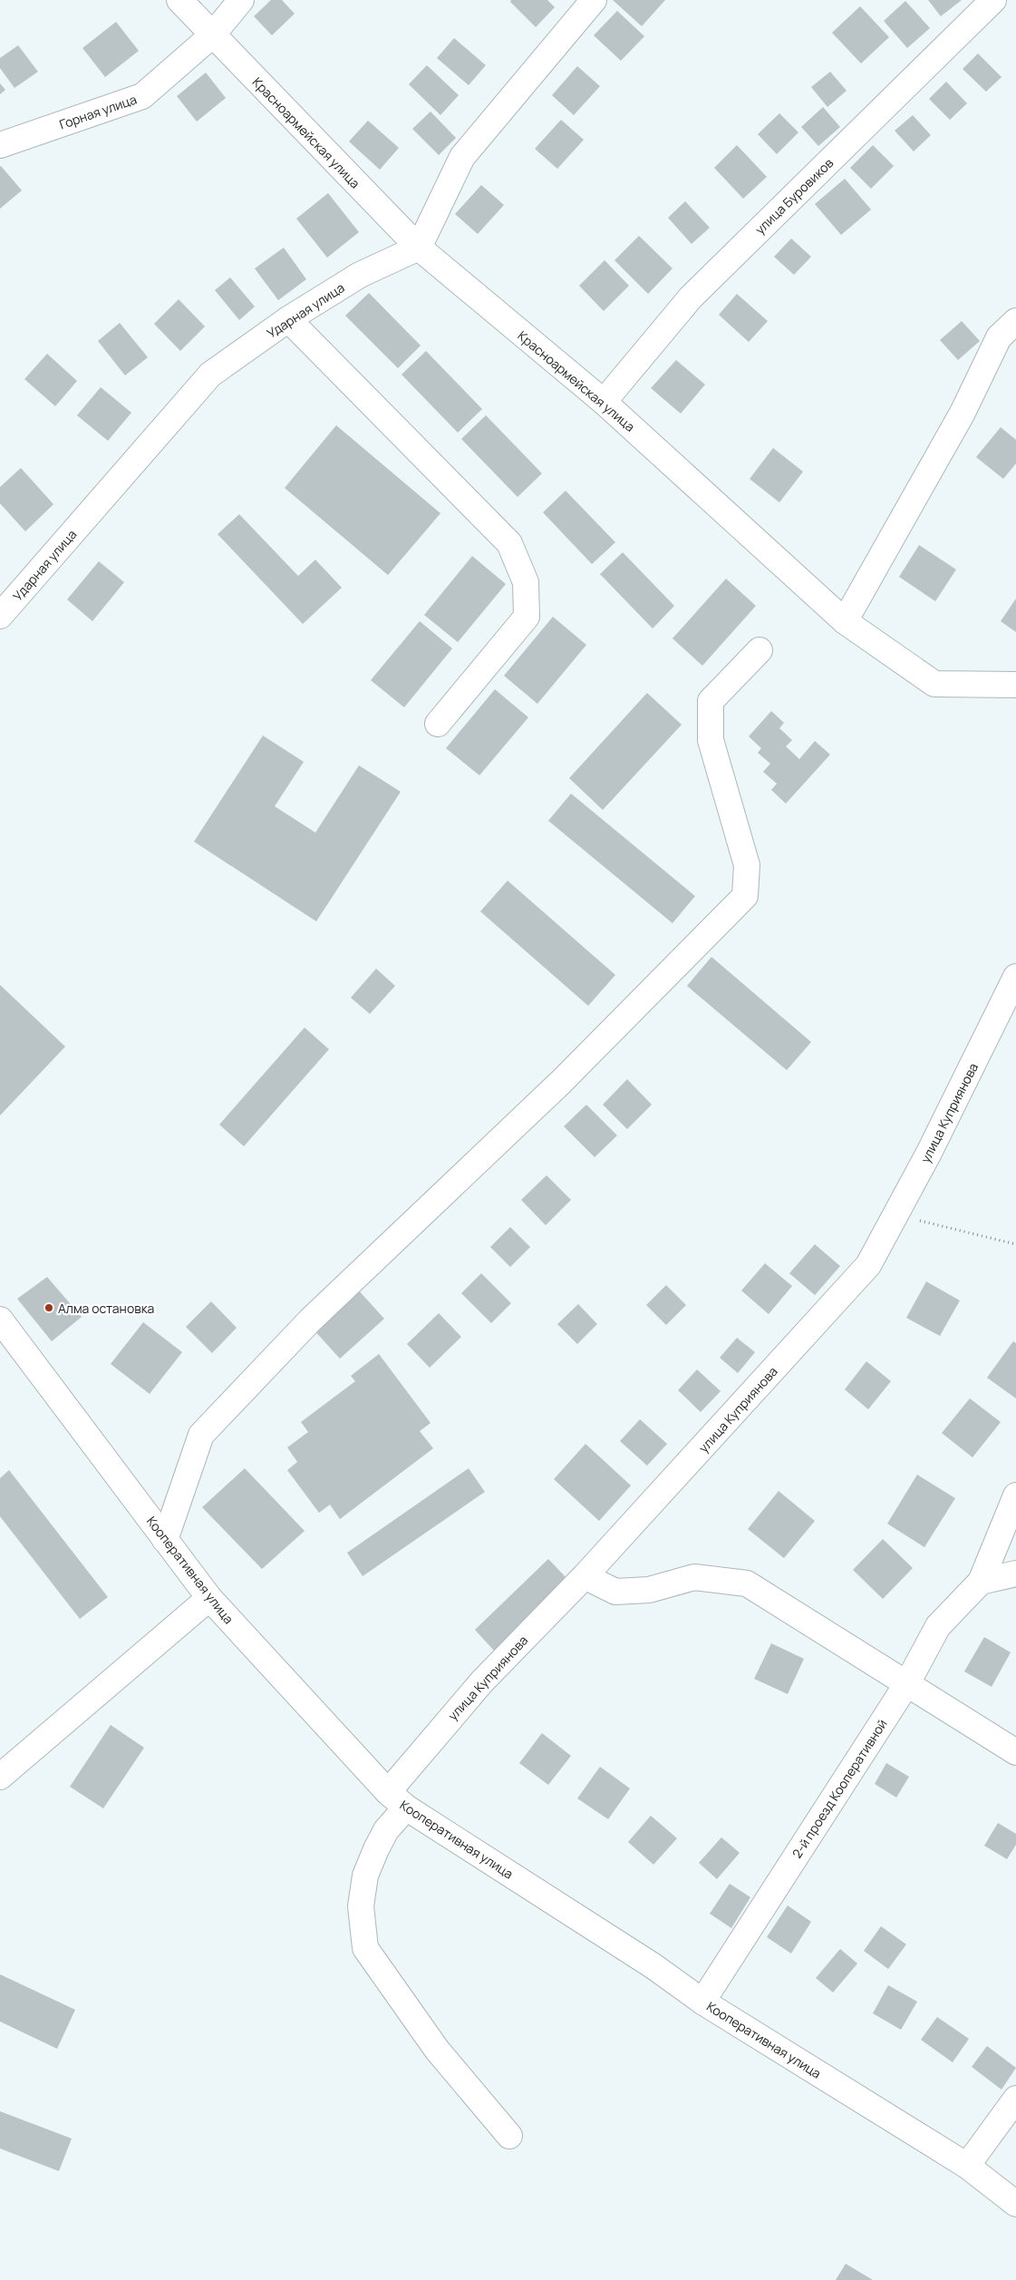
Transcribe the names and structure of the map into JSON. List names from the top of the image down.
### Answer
{
  "streets": {
    "street": [
      "Горная улица",
      "Красноармейская улица",
      "улица Буровиков",
      "Ударная улица",
      "улица Куприянова",
      "Кооперативная улица",
      "2-й проезд Кооперативной"
    ]
  },
  "crossings": [
    ["Горная улица", "Красноармейская улица"],
    ["Красноармейская улица", "улица Буровиков"],
    ["Красноармейская улица", "Ударная улица"],
    ["улица Куприянова", "Кооперативная улица"],
    ["Кооперативная улица", "2-й проезд Кооперативной"]
  ],
  "places": ["Алма остановка"]
}
